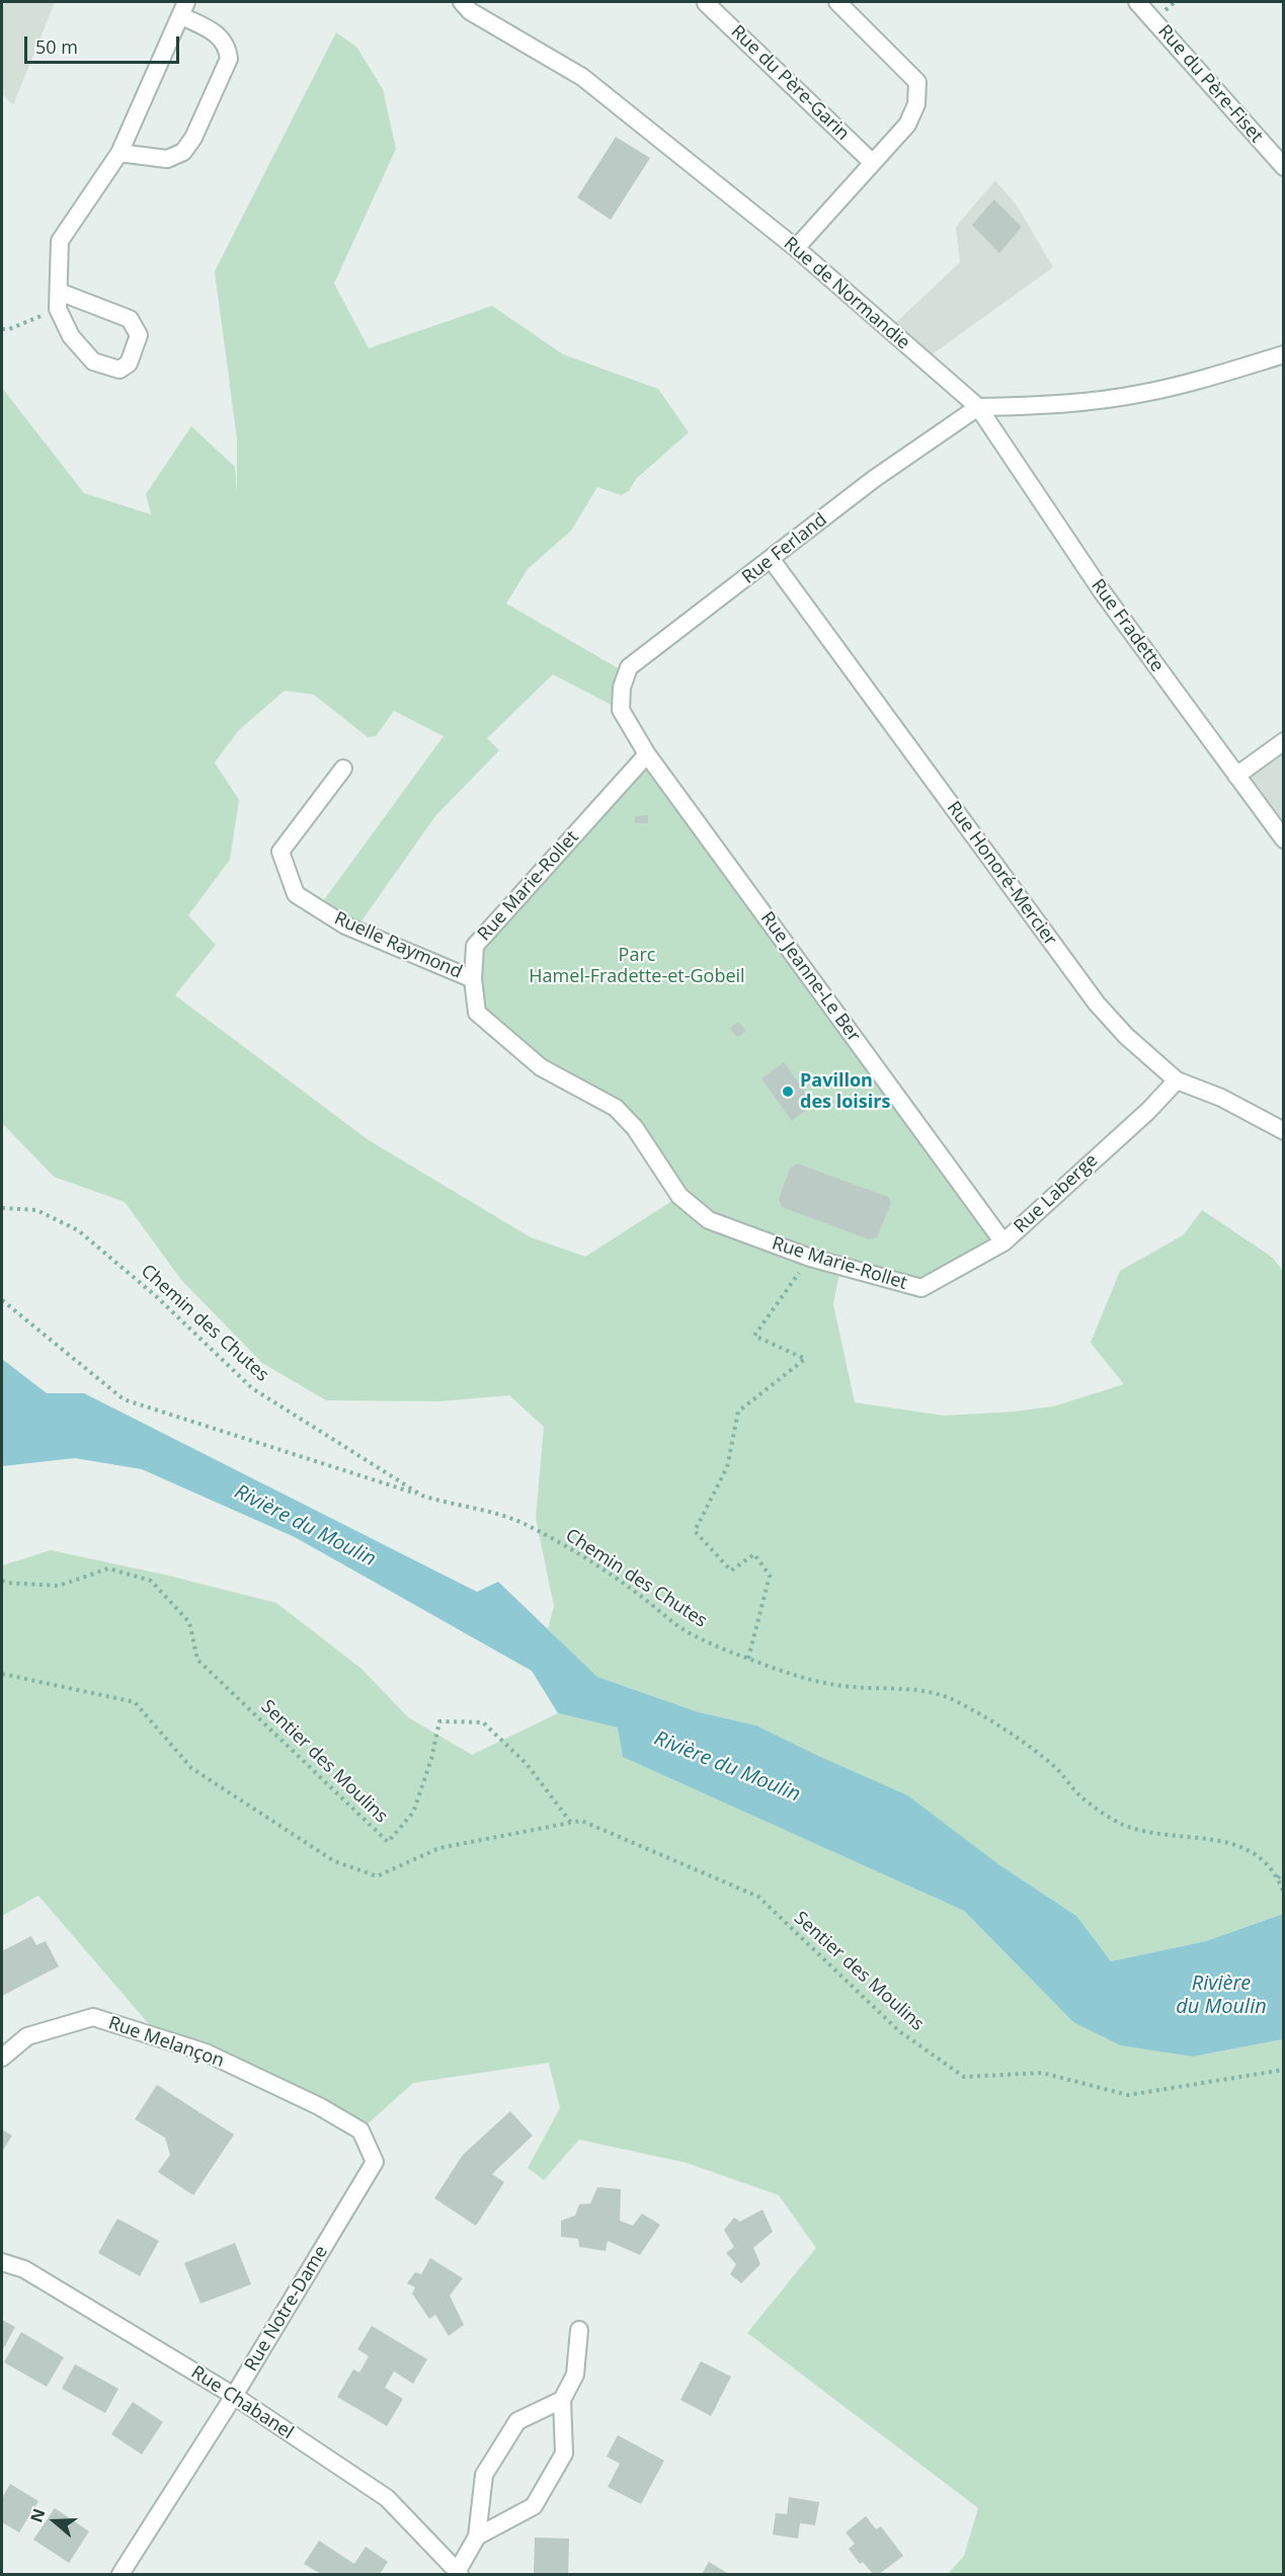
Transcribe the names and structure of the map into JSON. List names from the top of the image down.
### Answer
{
  "streets": {
    "street": [
      "Rue du Père-Garin",
      "Rue du Père-Fiset",
      "Rue de Normandie",
      "Rue Ferland",
      "Rue Fradette",
      "Rue Honoré-Mercier",
      "Rue Marie-Rollet",
      "Ruelle Raymond",
      "Rue Jeanne-Le Ber",
      "Rue Laberge",
      "Rue Melançon",
      "Rue Notre-Dame",
      "Rue Chabanel"
    ],
    "path": ["Chemin des Chutes", "Sentier des Moulins"]
  },
  "crossings": [
    ["Rue de Normandie", "Rue Ferland"],
    ["Rue de Normandie", "Rue Fradette"],
    ["Rue Ferland", "Rue Fradette"],
    ["Rue Ferland", "Rue Honoré-Mercier"],
    ["Rue Ferland", "Rue Jeanne-Le Ber"],
    ["Rue Honoré-Mercier", "Rue Laberge"],
    ["Rue Marie-Rollet", "Ruelle Raymond"],
    ["Rue Marie-Rollet", "Rue Jeanne-Le Ber"],
    ["Rue Marie-Rollet", "Rue Laberge"],
    ["Rue Jeanne-Le Ber", "Rue Laberge"],
    ["Rue Melançon", "Rue Notre-Dame"],
    ["Rue Notre-Dame", "Rue Chabanel"]
  ],
  "water": ["Rivière du Moulin"],
  "parks": ["Parc Hamel-Fradette-et-Gobeil"],
  "places": ["Pavillon des loisirs"],
  "scale_bar": "50 m",
  "north": "left"
}
